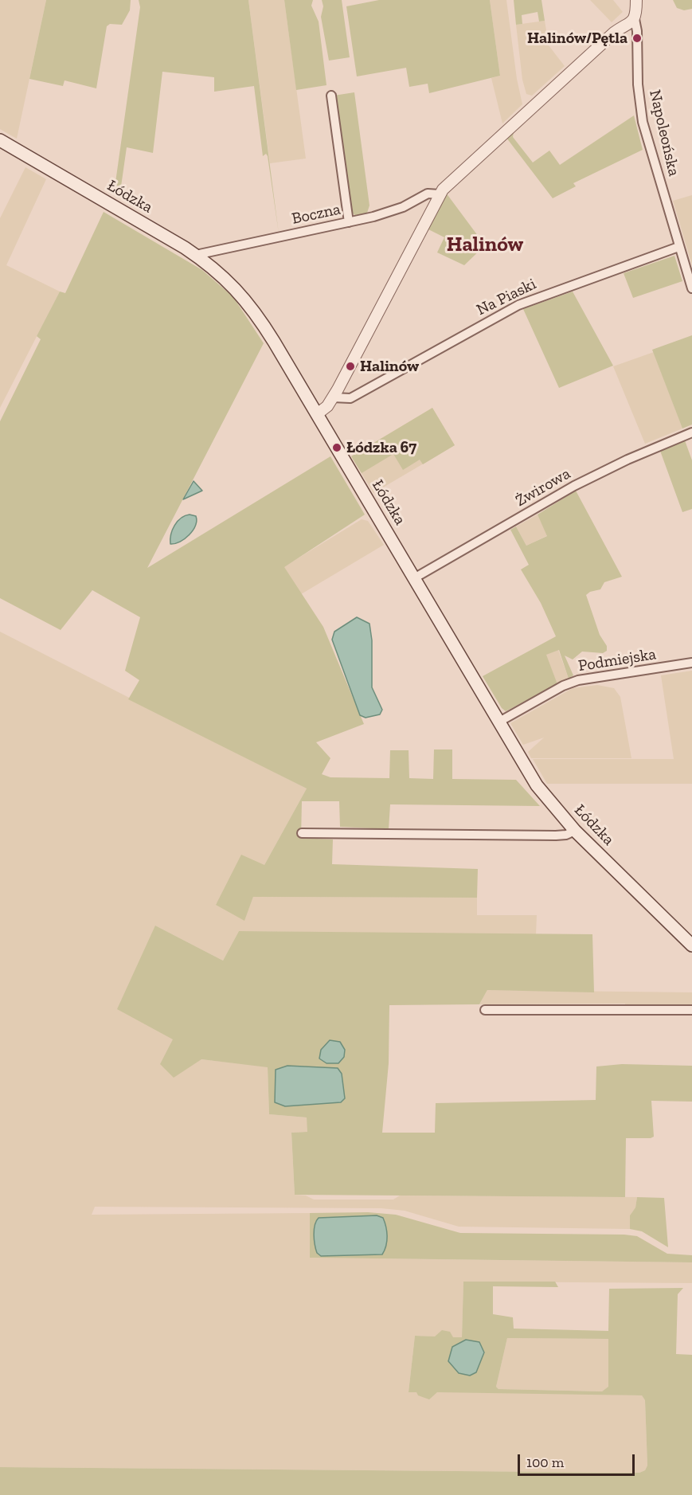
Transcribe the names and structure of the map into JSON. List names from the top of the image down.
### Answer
{
  "streets": {
    "main road": ["Łódzka"],
    "street": [
      "Napoleońska",
      "Boczna",
      "Na Piaski",
      "Żwirowa",
      "Podmiejska"
    ]
  },
  "crossings": [
    ["Napoleońska", "Na Piaski"],
    ["Łódzka", "Boczna"],
    ["Łódzka", "Żwirowa"],
    ["Łódzka", "Podmiejska"]
  ],
  "districts": ["Halinów"],
  "places": ["Halinów/Pętla", "Halinów", "Łódzka 67"],
  "scale_bar": "100 m"
}
